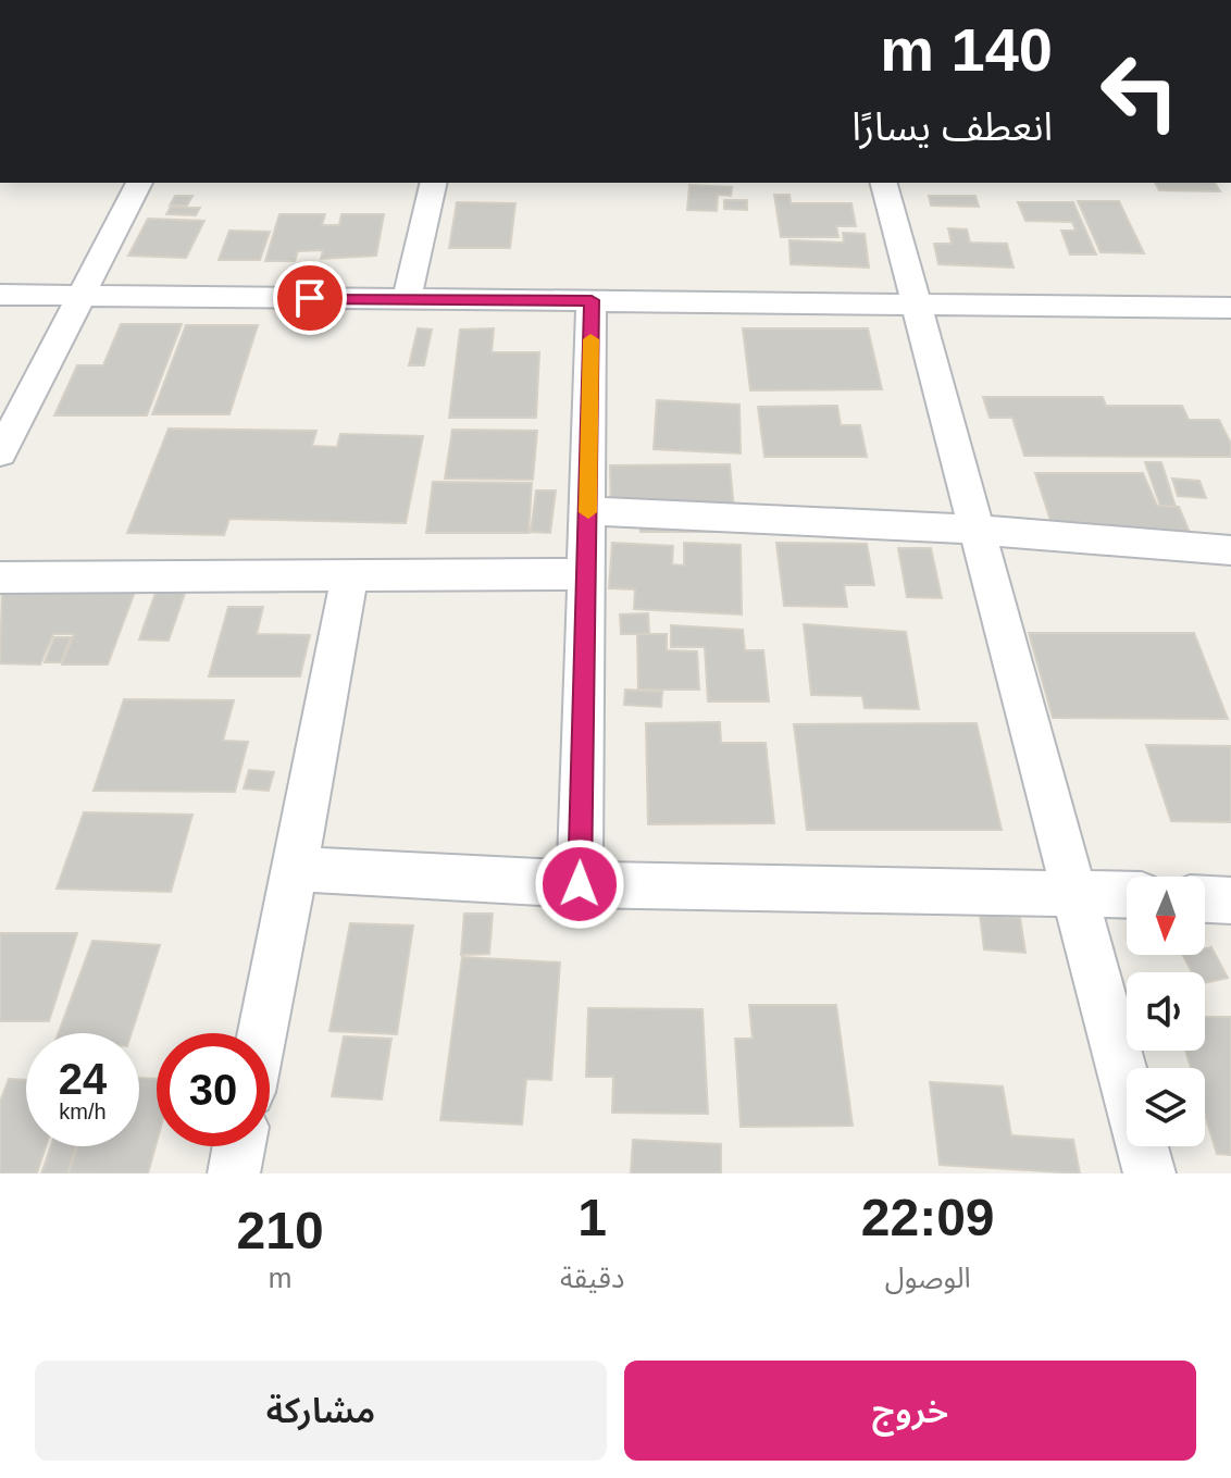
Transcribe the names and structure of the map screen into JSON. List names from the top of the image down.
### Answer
{
  "north": "bottom",
  "page": {
    "turn": ["140 m", "انعطف يسارًا"],
    "speed": "24 km/h",
    "limit": "30",
    "eta": [
      "22:09",
      "الوصول",
      "1",
      "دقيقة",
      "210",
      "m"
    ],
    "buttons": ["خروج", "مشاركة"]
  }
}
